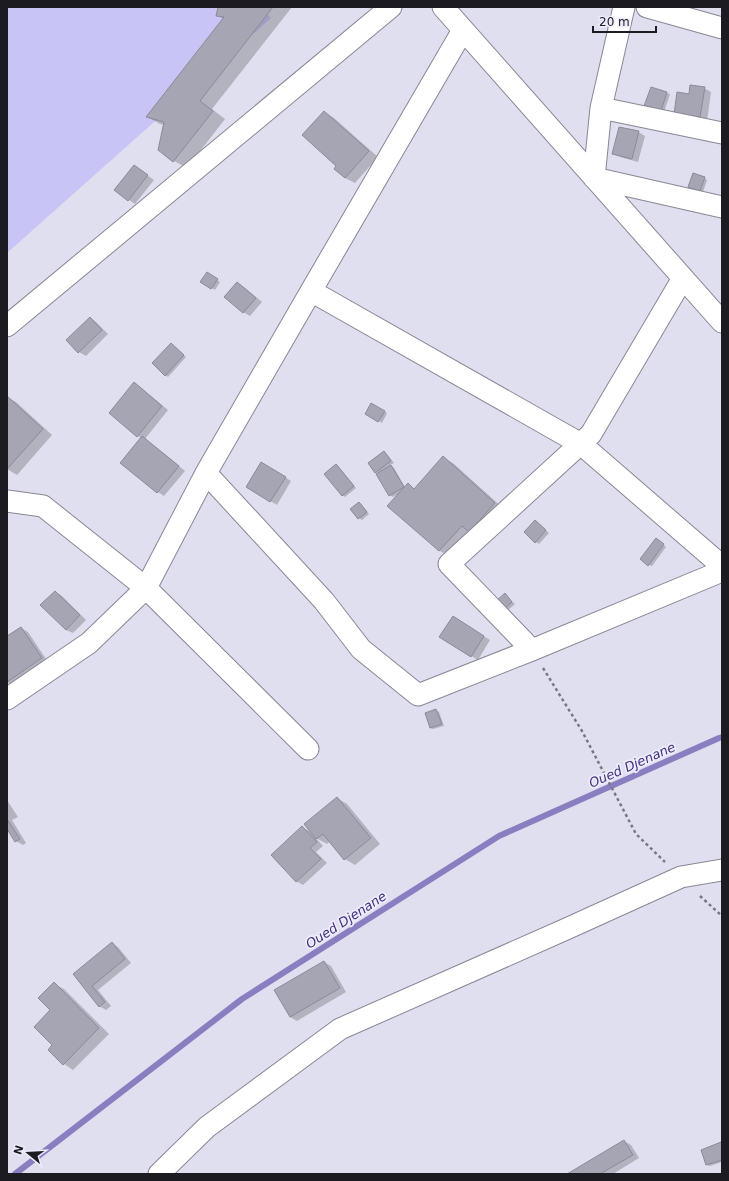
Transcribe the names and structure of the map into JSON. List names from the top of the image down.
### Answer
{
  "water": ["Oued Djenane"],
  "scale_bar": "20 m",
  "north": "left"
}
